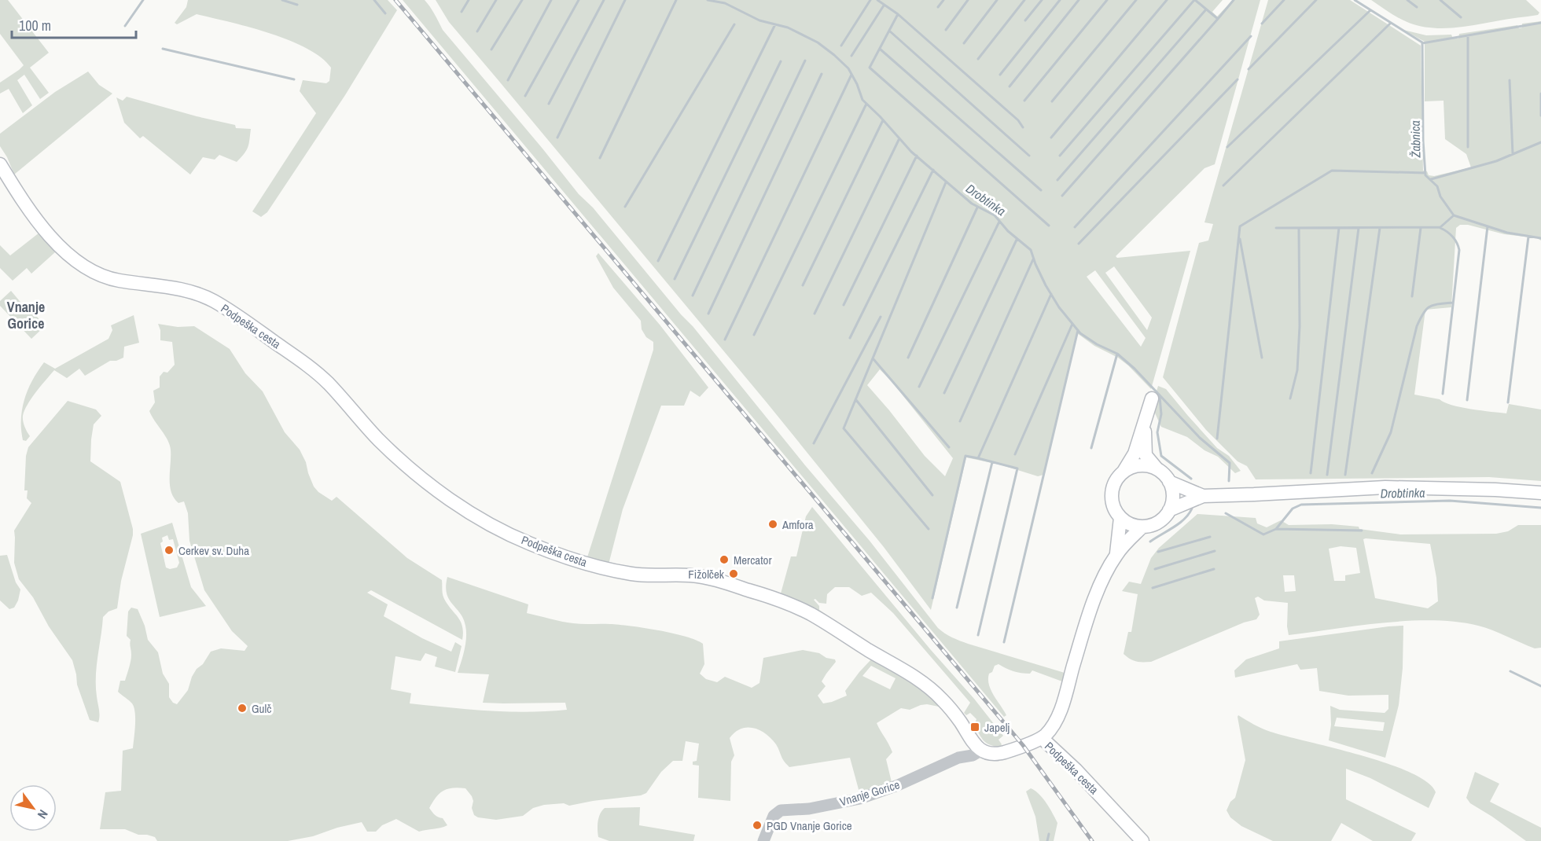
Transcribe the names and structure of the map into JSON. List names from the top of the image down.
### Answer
{
  "streets": {
    "main road": ["Podpeška cesta"],
    "street": ["Vnanje Gorice"]
  },
  "crossings": [
    ["Podpeška cesta", "Vnanje Gorice"]
  ],
  "districts": ["Vnanje Gorice"],
  "water": ["Žabnica", "Drobtinka"],
  "places": {
    "other": [
      "Amfora",
      "Cerkev sv. Duha",
      "Mercator",
      "Fižolček",
      "Gulč",
      "PGD Vnanje Gorice"
    ],
    "transit": ["Japelj"]
  },
  "scale_bar": "100 m",
  "north": "bottom right"
}
